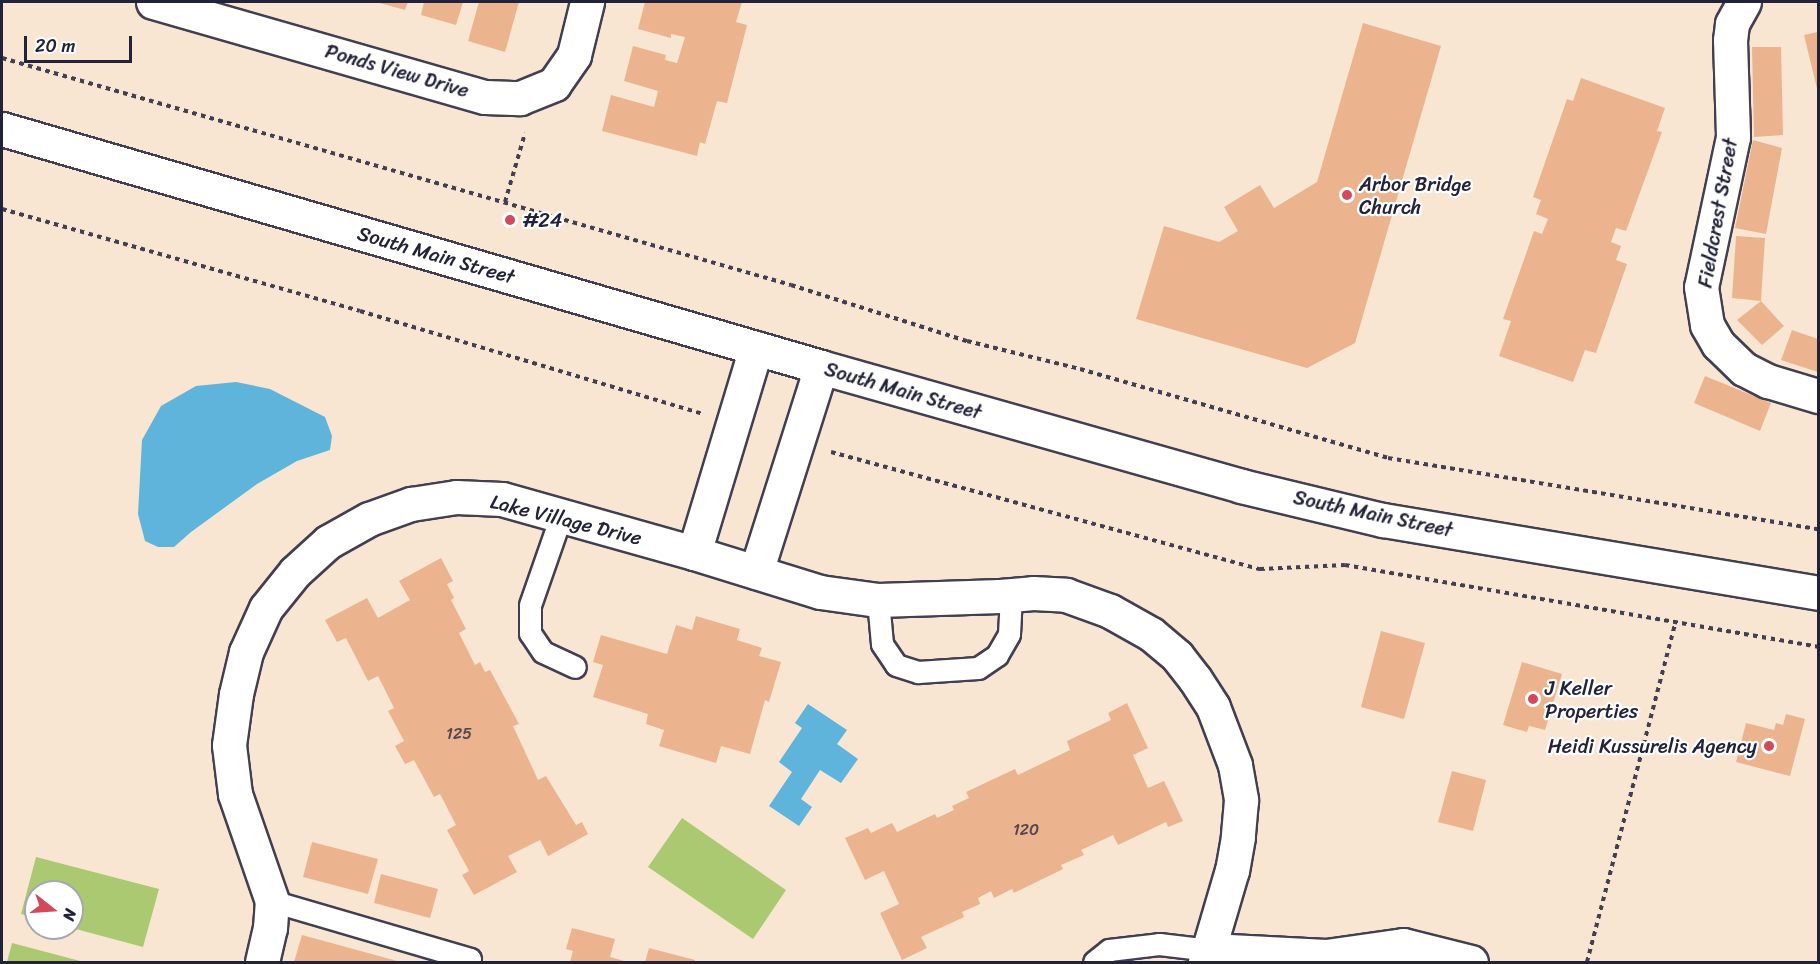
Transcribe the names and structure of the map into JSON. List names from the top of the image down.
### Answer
{
  "streets": {
    "street": [
      "Ponds View Drive",
      "Fieldcrest Street",
      "South Main Street",
      "Lake Village Drive"
    ]
  },
  "places": [
    "Arbor Bridge Church",
    "#24",
    "J Keller Properties",
    "Heidi Kussurelis Agency"
  ],
  "house_numbers": ["125", "120"],
  "scale_bar": "20 m",
  "north": "right"
}
